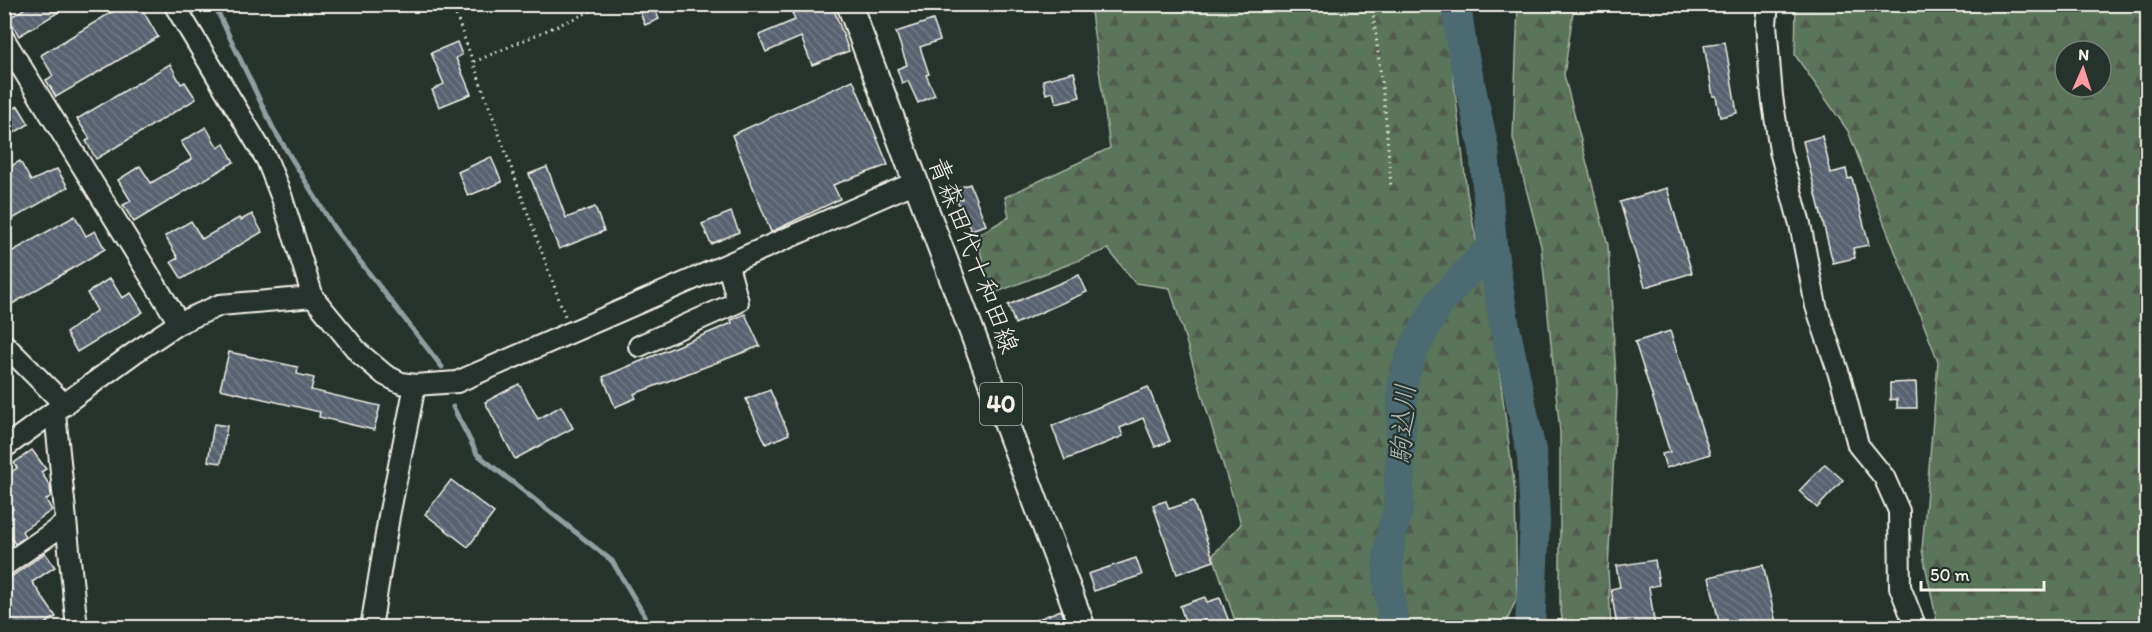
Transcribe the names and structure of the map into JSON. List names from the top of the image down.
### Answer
{
  "streets": {
    "main road": ["青森田代十和田線", "40"]
  },
  "water": ["駒込川"],
  "scale_bar": "50 m",
  "north": "top"
}
